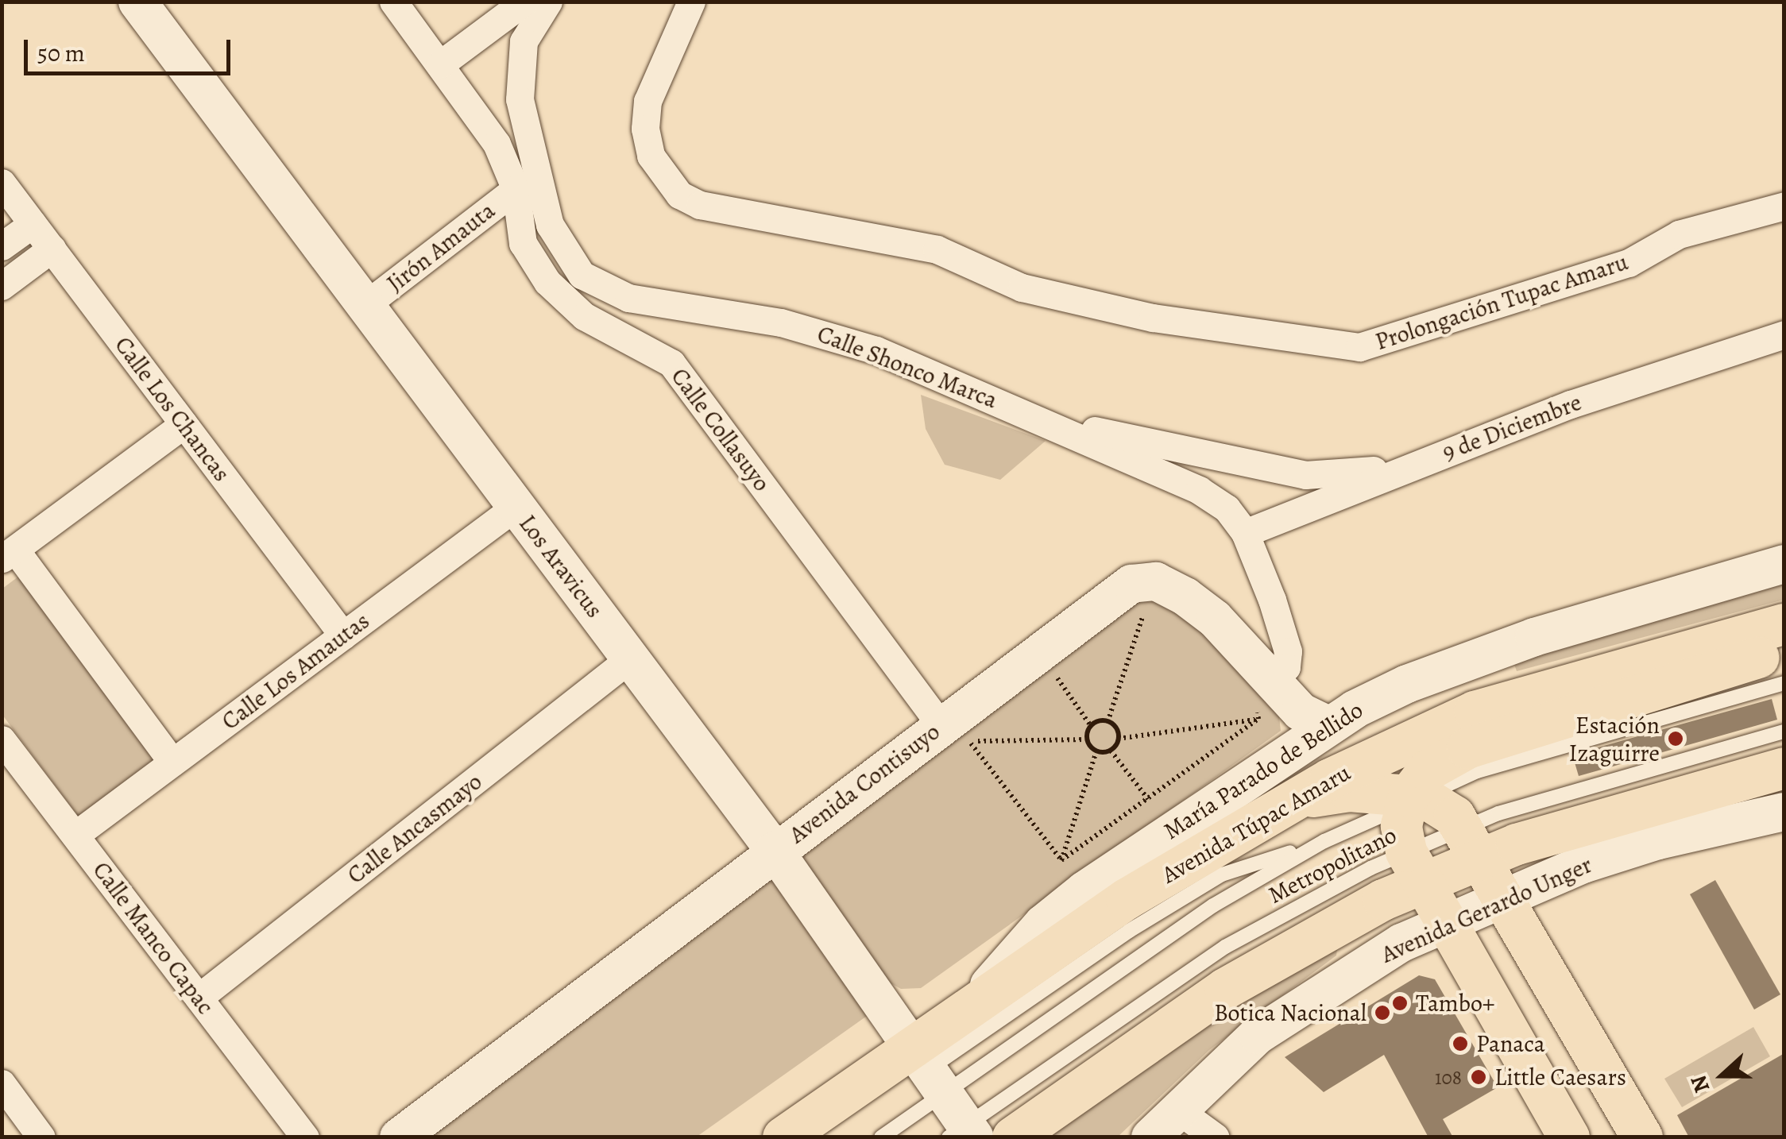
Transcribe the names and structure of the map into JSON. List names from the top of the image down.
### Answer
{
  "streets": {
    "main road": ["Avenida Túpac Amaru"],
    "street": [
      "Jirón Amauta",
      "Prolongación Tupac Amaru",
      "Calle Shonco Marca",
      "Calle Los Chancas",
      "9 de Diciembre",
      "Calle Collasuyo",
      "Los Aravicus",
      "Calle Los Amautas",
      "María Parado de Bellido",
      "Avenida Contisuyo",
      "Calle Ancasmayo",
      "Avenida Gerardo Unger",
      "Calle Manco Capac"
    ],
    "lane": ["Metropolitano"]
  },
  "crossings": [
    ["Jirón Amauta", "Calle Collasuyo"],
    ["Jirón Amauta", "Los Aravicus"],
    ["Calle Shonco Marca", "9 de Diciembre"],
    ["Calle Shonco Marca", "Avenida Contisuyo"],
    ["Calle Los Chancas", "Calle Los Amautas"],
    ["Calle Collasuyo", "Avenida Contisuyo"],
    ["Los Aravicus", "Calle Los Amautas"],
    ["Los Aravicus", "Avenida Contisuyo"],
    ["Los Aravicus", "Avenida Túpac Amaru"],
    ["Los Aravicus", "Calle Ancasmayo"],
    ["Los Aravicus", "Metropolitano"],
    ["Calle Los Amautas", "Calle Manco Capac"],
    ["María Parado de Bellido", "Avenida Contisuyo"],
    ["María Parado de Bellido", "Avenida Túpac Amaru"],
    ["Avenida Túpac Amaru", "Metropolitano"],
    ["Calle Ancasmayo", "Calle Manco Capac"]
  ],
  "places": [
    "Estación Izaguirre",
    "Tambo+",
    "Botica Nacional",
    "Panaca",
    "Little Caesars"
  ],
  "house_numbers": ["108"],
  "scale_bar": "50 m",
  "north": "left"
}
